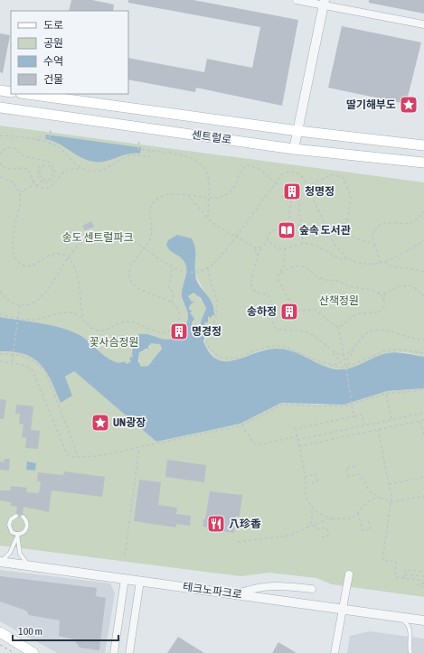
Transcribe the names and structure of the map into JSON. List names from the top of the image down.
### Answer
{
  "streets": {
    "main road": ["센트럴로"],
    "street": ["테크노파크로"]
  },
  "parks": ["송도 센트럴파크", "산책정원", "꽃사슴정원"],
  "places": {
    "place": ["딸기해부도", "UN광장"],
    "building": ["청명정", "송하정", "명경정"],
    "library": ["숲속 도서관"],
    "restaurant": ["八珍香"]
  },
  "legend": [
    "도로",
    "공원",
    "수역",
    "건물"
  ],
  "scale_bar": "100 m"
}
